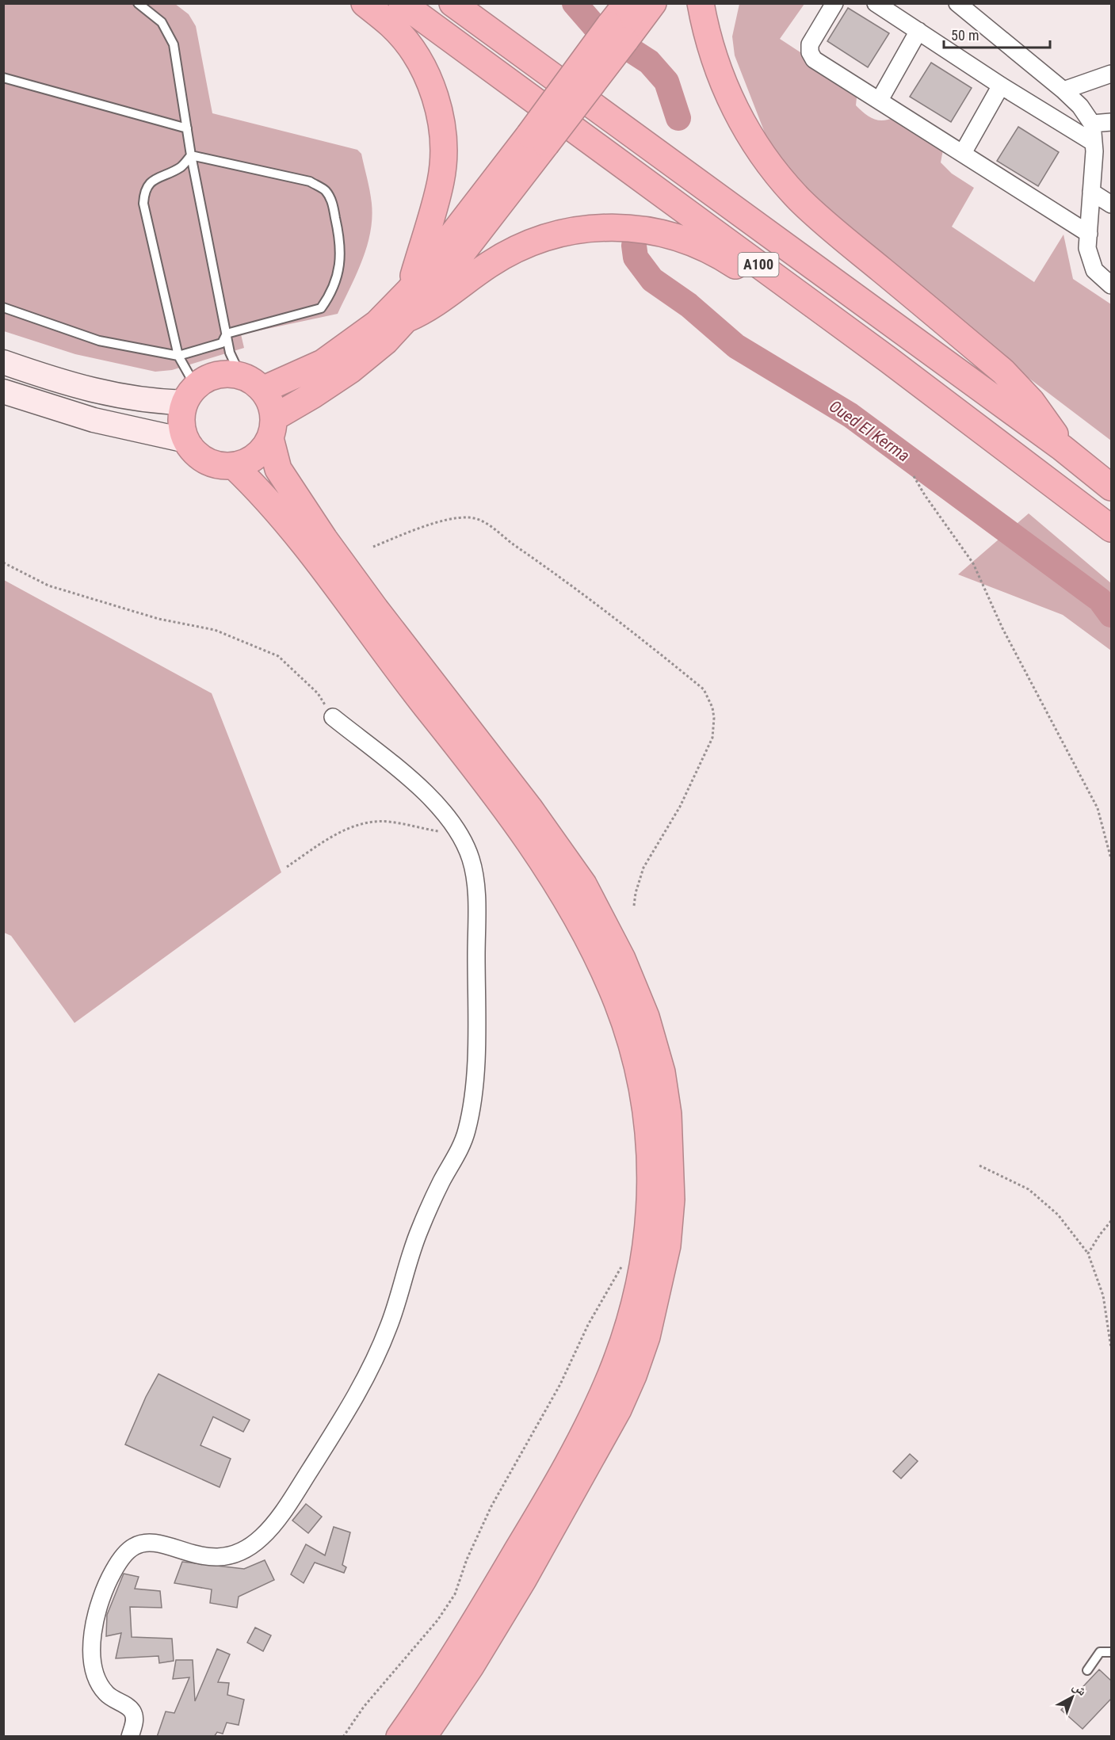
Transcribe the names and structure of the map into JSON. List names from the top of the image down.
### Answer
{
  "streets": {
    "highway": ["A100"]
  },
  "water": ["Oued El Kerma"],
  "scale_bar": "50 m",
  "north": "top right"
}
